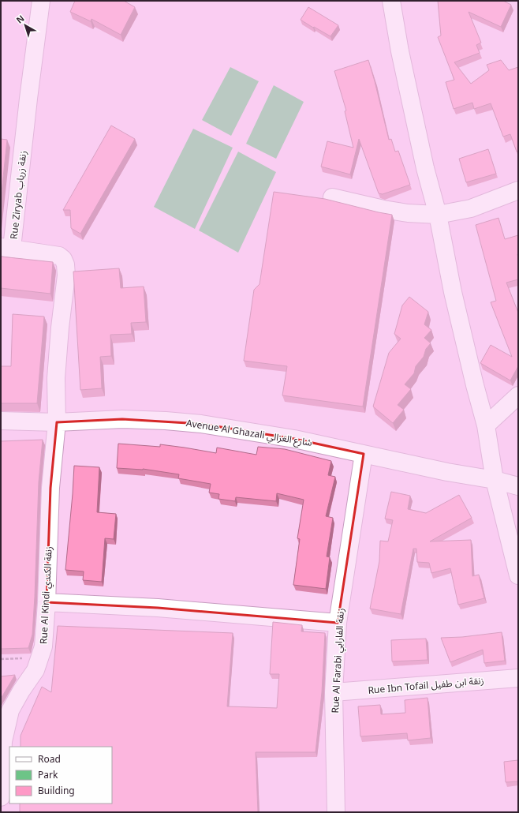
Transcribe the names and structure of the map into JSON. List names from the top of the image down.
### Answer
{
  "streets": {
    "street": [
      "Rue Ziryab زنقة زرياب",
      "Avenue Al Ghazali شارع الغزالي",
      "Rue Al Kindi زنقة الكندي",
      "Rue Al Farabi زنقة الفارابي",
      "Rue Ibn Tofail زنقة ابن طفيل"
    ]
  },
  "crossings": [
    ["Rue Ziryab زنقة زرياب", "Avenue Al Ghazali شارع الغزالي"],
    ["Rue Ziryab زنقة زرياب", "Rue Al Kindi زنقة الكندي"],
    ["Avenue Al Ghazali شارع الغزالي", "Rue Al Kindi زنقة الكندي"],
    ["Avenue Al Ghazali شارع الغزالي", "Rue Al Farabi زنقة الفارابي"],
    ["Rue Al Farabi زنقة الفارابي", "Rue Ibn Tofail زنقة ابن طفيل"]
  ],
  "legend": ["Road", "Park", "Building"],
  "north": "top left"
}
